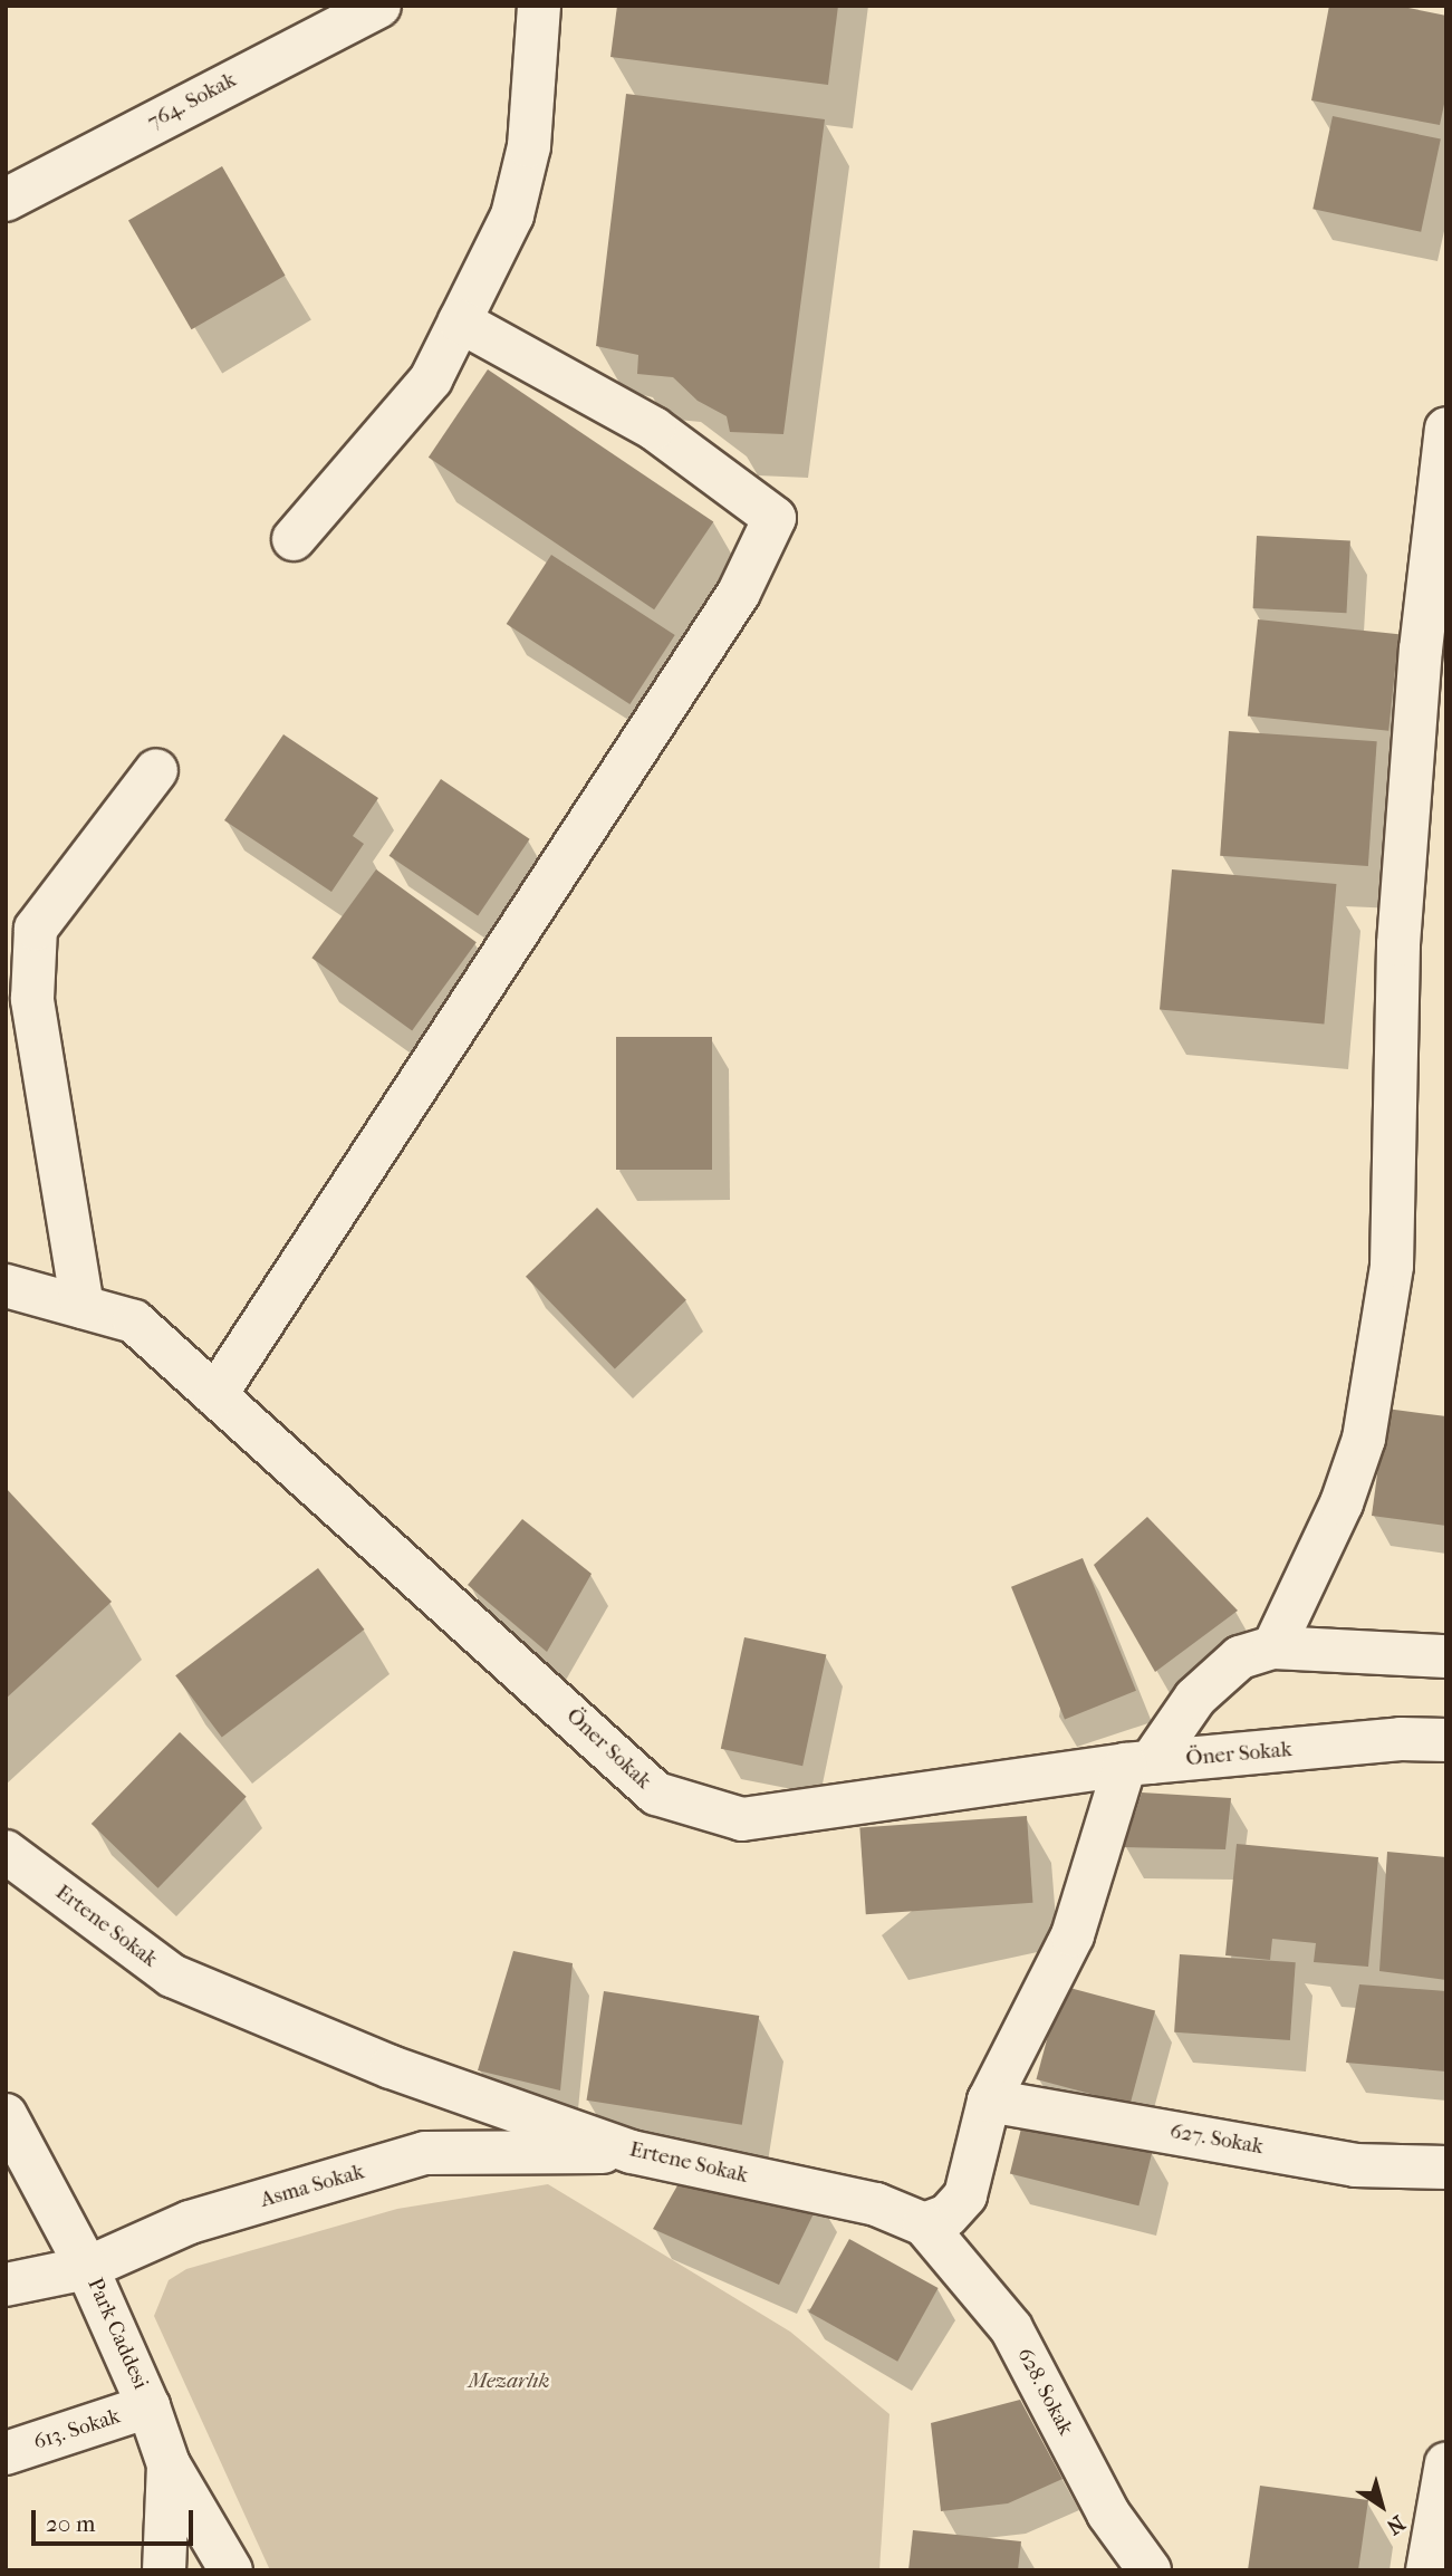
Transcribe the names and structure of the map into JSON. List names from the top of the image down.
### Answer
{
  "streets": {
    "street": [
      "764. Sokak",
      "Öner Sokak",
      "Ertene Sokak",
      "627. Sokak",
      "Asma Sokak",
      "Park Caddesi",
      "628. Sokak",
      "613. Sokak"
    ]
  },
  "crossings": [
    ["Ertene Sokak", "Asma Sokak"],
    ["Ertene Sokak", "628. Sokak"],
    ["Asma Sokak", "Park Caddesi"],
    ["Park Caddesi", "613. Sokak"]
  ],
  "parks": ["Mezarlık"],
  "scale_bar": "20 m",
  "north": "bottom right"
}
